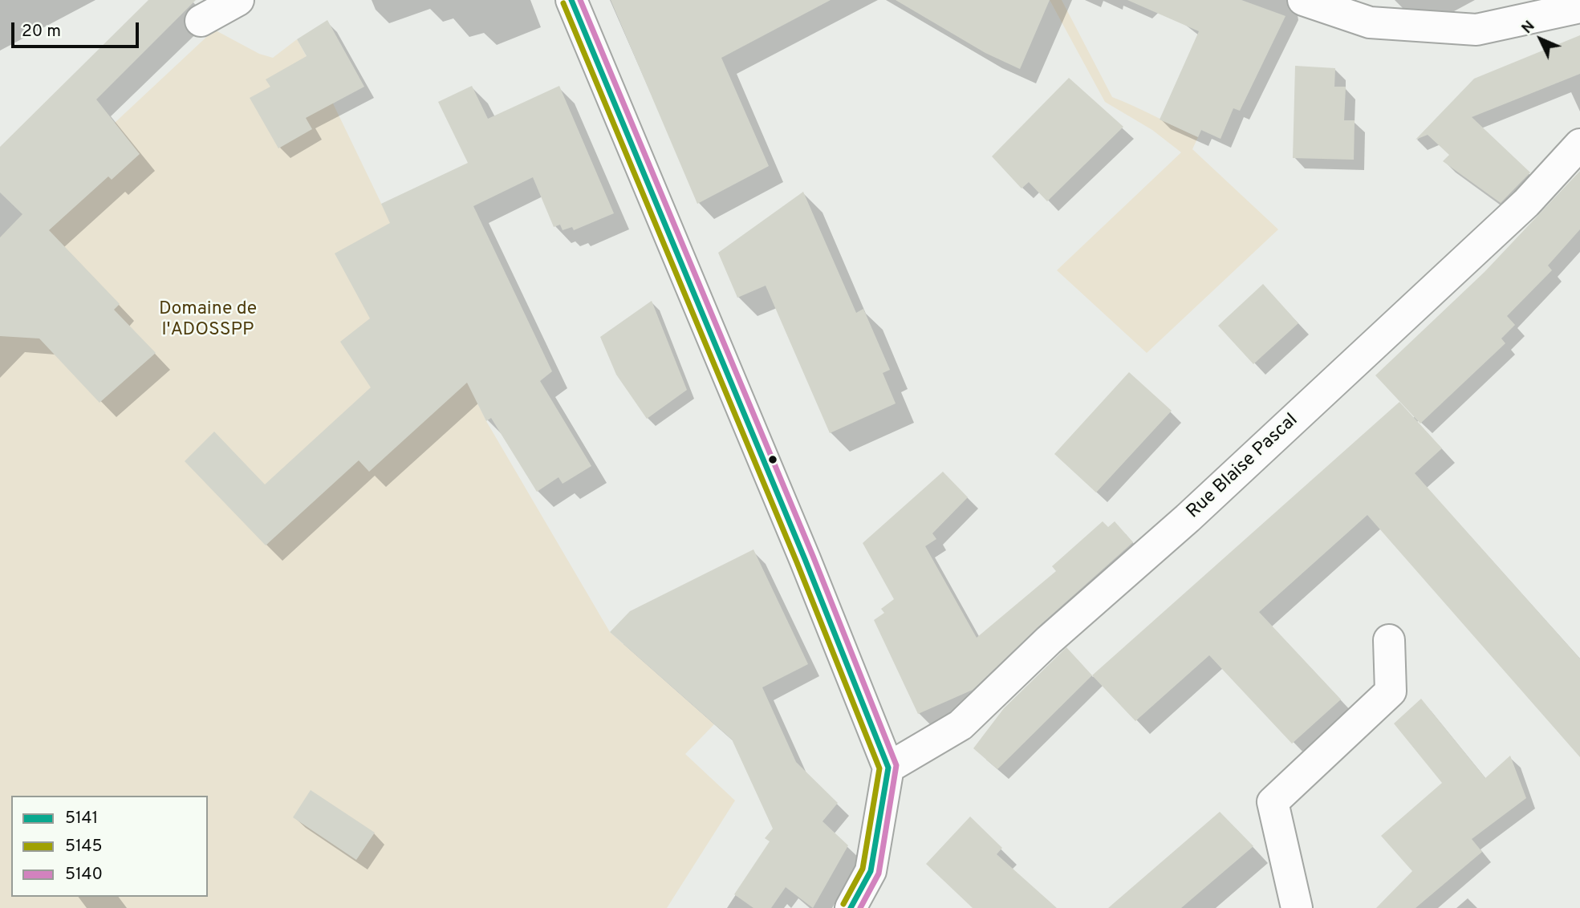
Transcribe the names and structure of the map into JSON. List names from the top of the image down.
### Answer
{
  "streets": {
    "street": ["Rue Blaise Pascal"]
  },
  "parks": ["Domaine de l'ADOSSPP"],
  "lines": ["transit line 5141", "transit line 5140", "transit line 5145"],
  "legend": ["5141", "5145", "5140"],
  "scale_bar": "20 m",
  "north": "top left"
}
